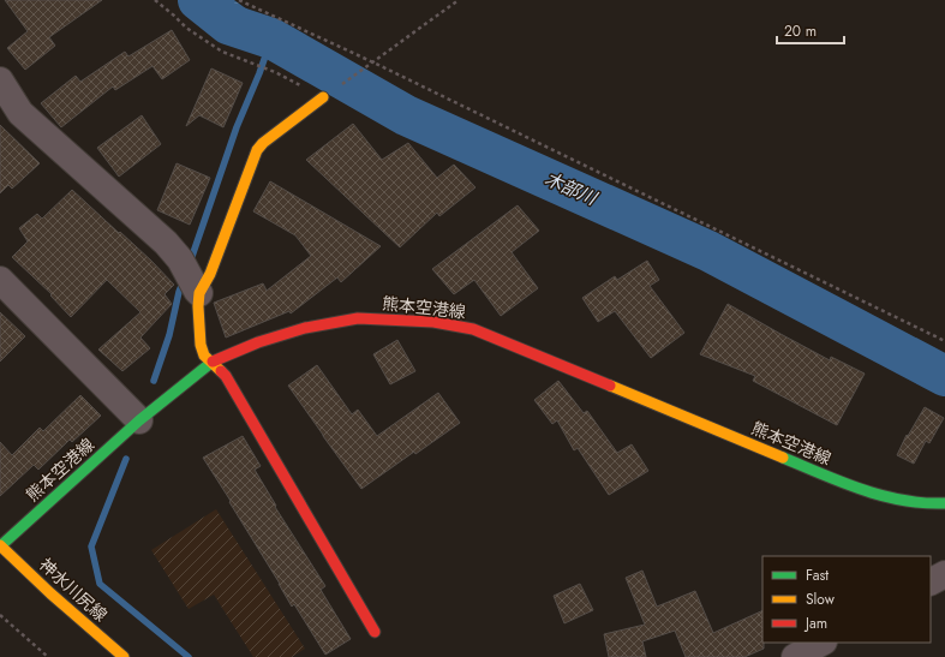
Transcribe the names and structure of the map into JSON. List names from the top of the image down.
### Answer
{
  "streets": {
    "main road": ["熊本空港線", "神水川尻線"]
  },
  "crossings": [
    ["熊本空港線", "神水川尻線"]
  ],
  "water": ["木部川"],
  "legend": ["Fast", "Slow", "Jam"],
  "scale_bar": "20 m"
}
